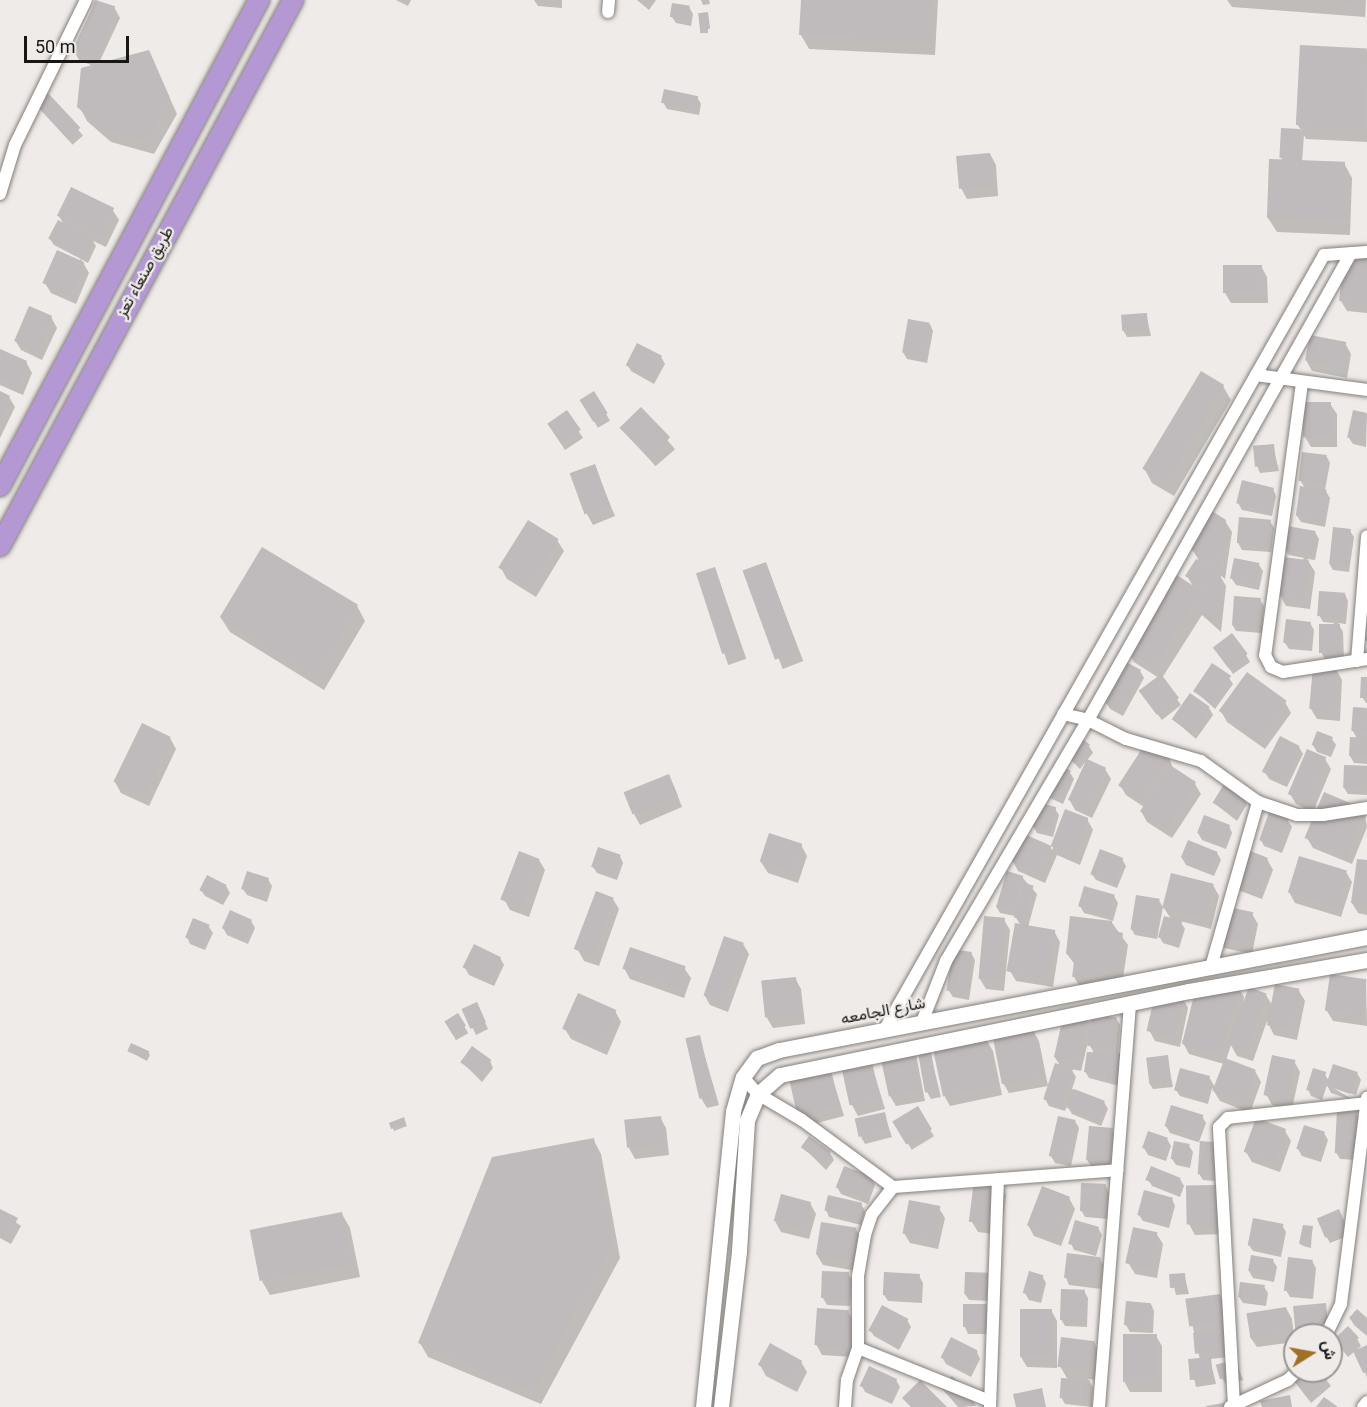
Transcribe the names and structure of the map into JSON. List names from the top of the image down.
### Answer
{
  "streets": {
    "highway": ["طريق صنعاء تعز"],
    "street": ["شارع الجامعه"]
  },
  "scale_bar": "50 m",
  "north": "right"
}
